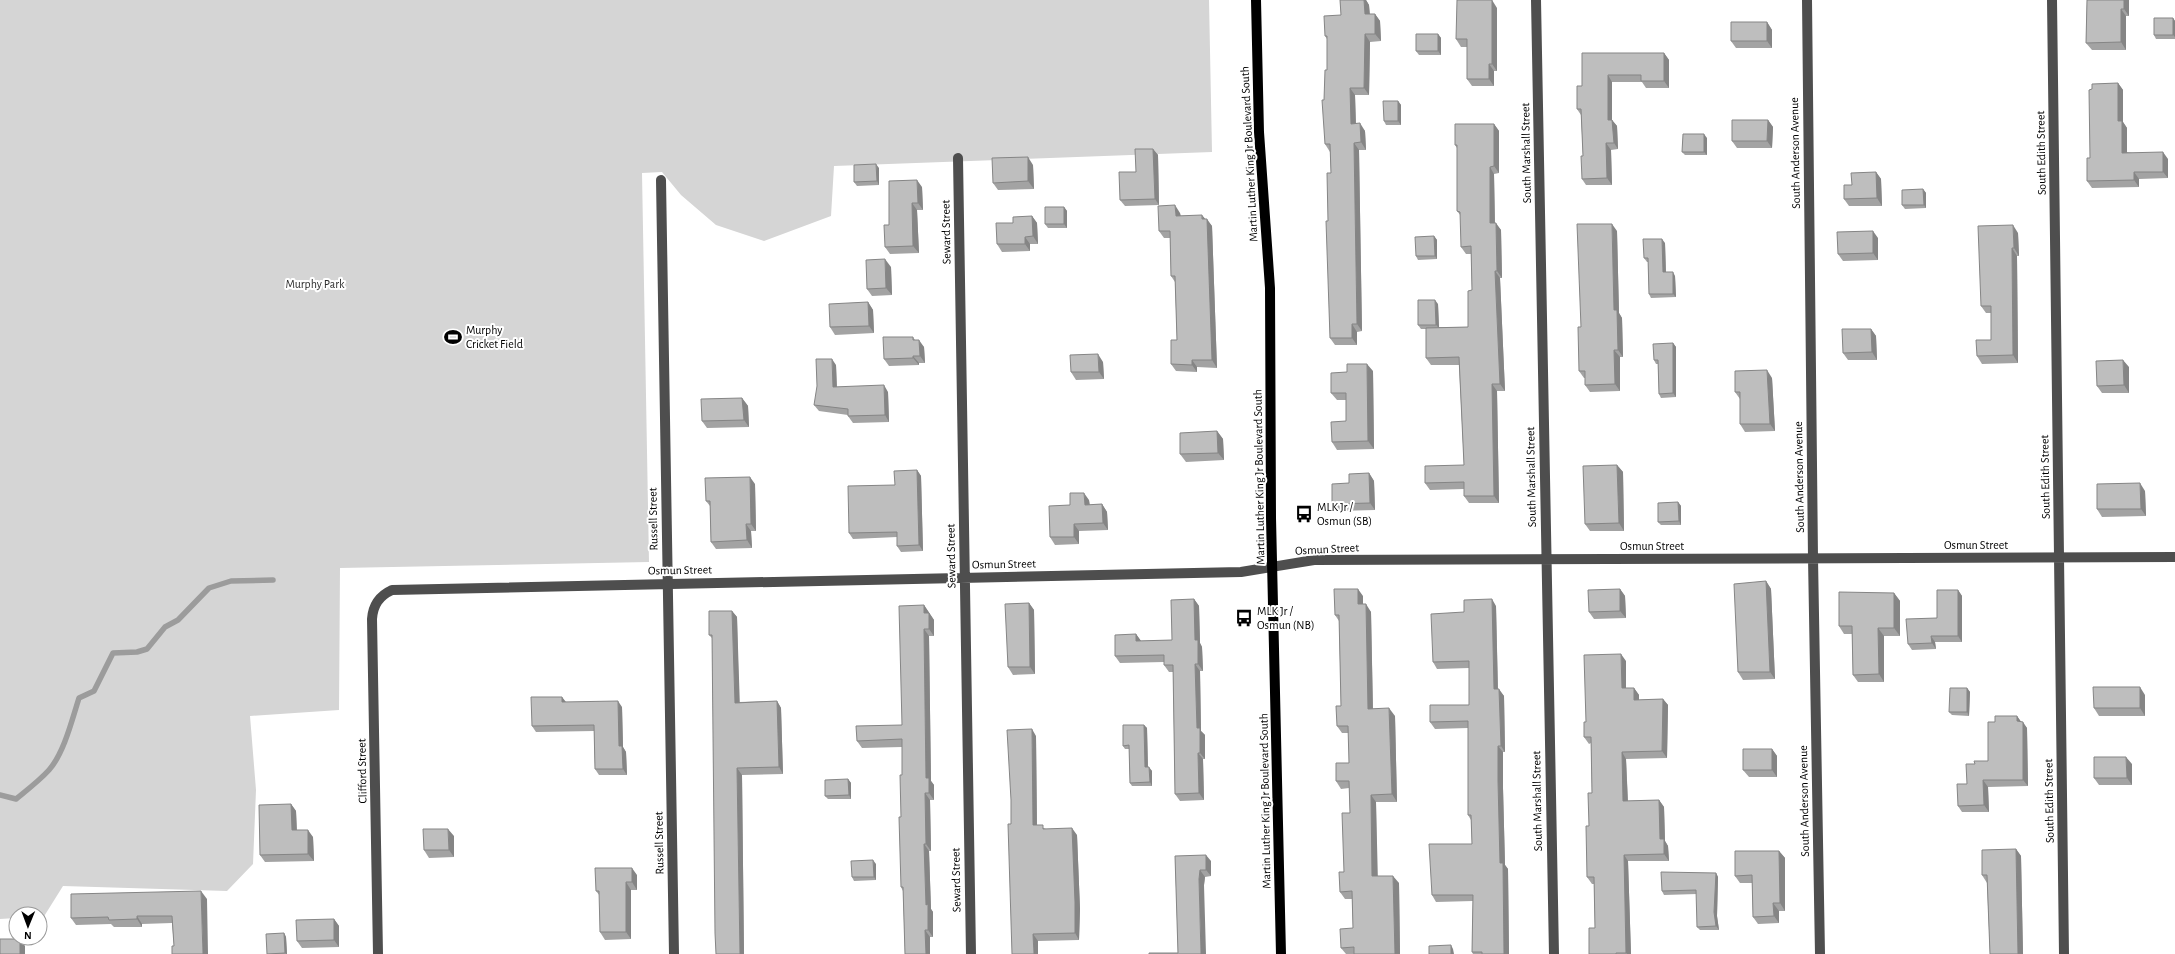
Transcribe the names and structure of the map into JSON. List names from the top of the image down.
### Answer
{
  "streets": {
    "main road": ["Martin Luther King Jr Boulevard South"],
    "street": [
      "South Marshall Street",
      "South Anderson Avenue",
      "South Edith Street",
      "Seward Street",
      "Russell Street",
      "Osmun Street",
      "Clifford Street"
    ]
  },
  "crossings": [
    ["South Marshall Street", "Osmun Street"],
    ["South Anderson Avenue", "Osmun Street"],
    ["South Edith Street", "Osmun Street"],
    ["Martin Luther King Jr Boulevard South", "Osmun Street"],
    ["Seward Street", "Osmun Street"],
    ["Russell Street", "Osmun Street"],
    ["Osmun Street", "Clifford Street"]
  ],
  "parks": ["Murphy Park"],
  "places": {
    "sports": ["Murphy Cricket Field"],
    "bus stop": ["MLK Jr / Osmun (SB)", "MLK Jr / Osmun (NB)"]
  },
  "north": "bottom"
}
